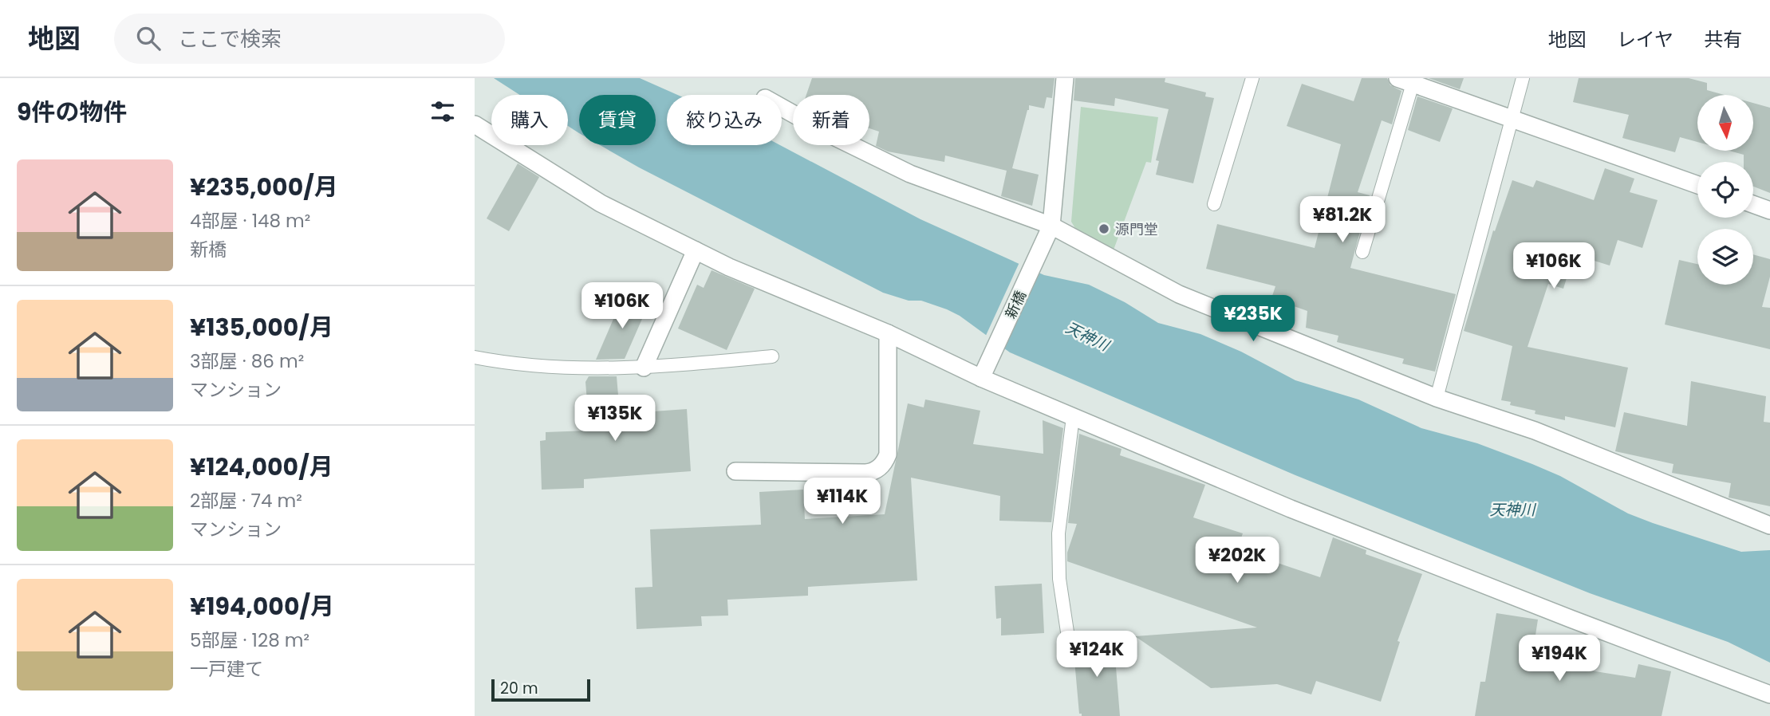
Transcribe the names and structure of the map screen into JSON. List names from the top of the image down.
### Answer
{
  "streets": {
    "street": ["新橋"]
  },
  "water": ["天神川"],
  "places": ["源門堂"],
  "scale_bar": "20 m",
  "north": "bottom",
  "page": {
    "header": "地図",
    "search": "ここで検索",
    "nav": ["地図", "レイヤ", "共有"],
    "heading": "9件の物件",
    "chip": [
      "購入",
      "賃貸",
      "絞り込み",
      "新着"
    ],
    "list": [
      {
        "name": "¥235,000/月",
        "note": "4部屋 · 148 m² · 新橋"
      },
      {
        "name": "¥135,000/月",
        "note": "3部屋 · 86 m² · マンション"
      },
      {
        "name": "¥124,000/月",
        "note": "2部屋 · 74 m² · マンション"
      },
      {
        "name": "¥194,000/月",
        "note": "5部屋 · 128 m² · 一戸建て"
      }
    ],
    "price": [
      "¥81.2K",
      "¥106K",
      "¥106K",
      "¥235K",
      "¥135K",
      "¥114K",
      "¥202K",
      "¥124K",
      "¥194K"
    ],
    "scale": "20 m"
  }
}
